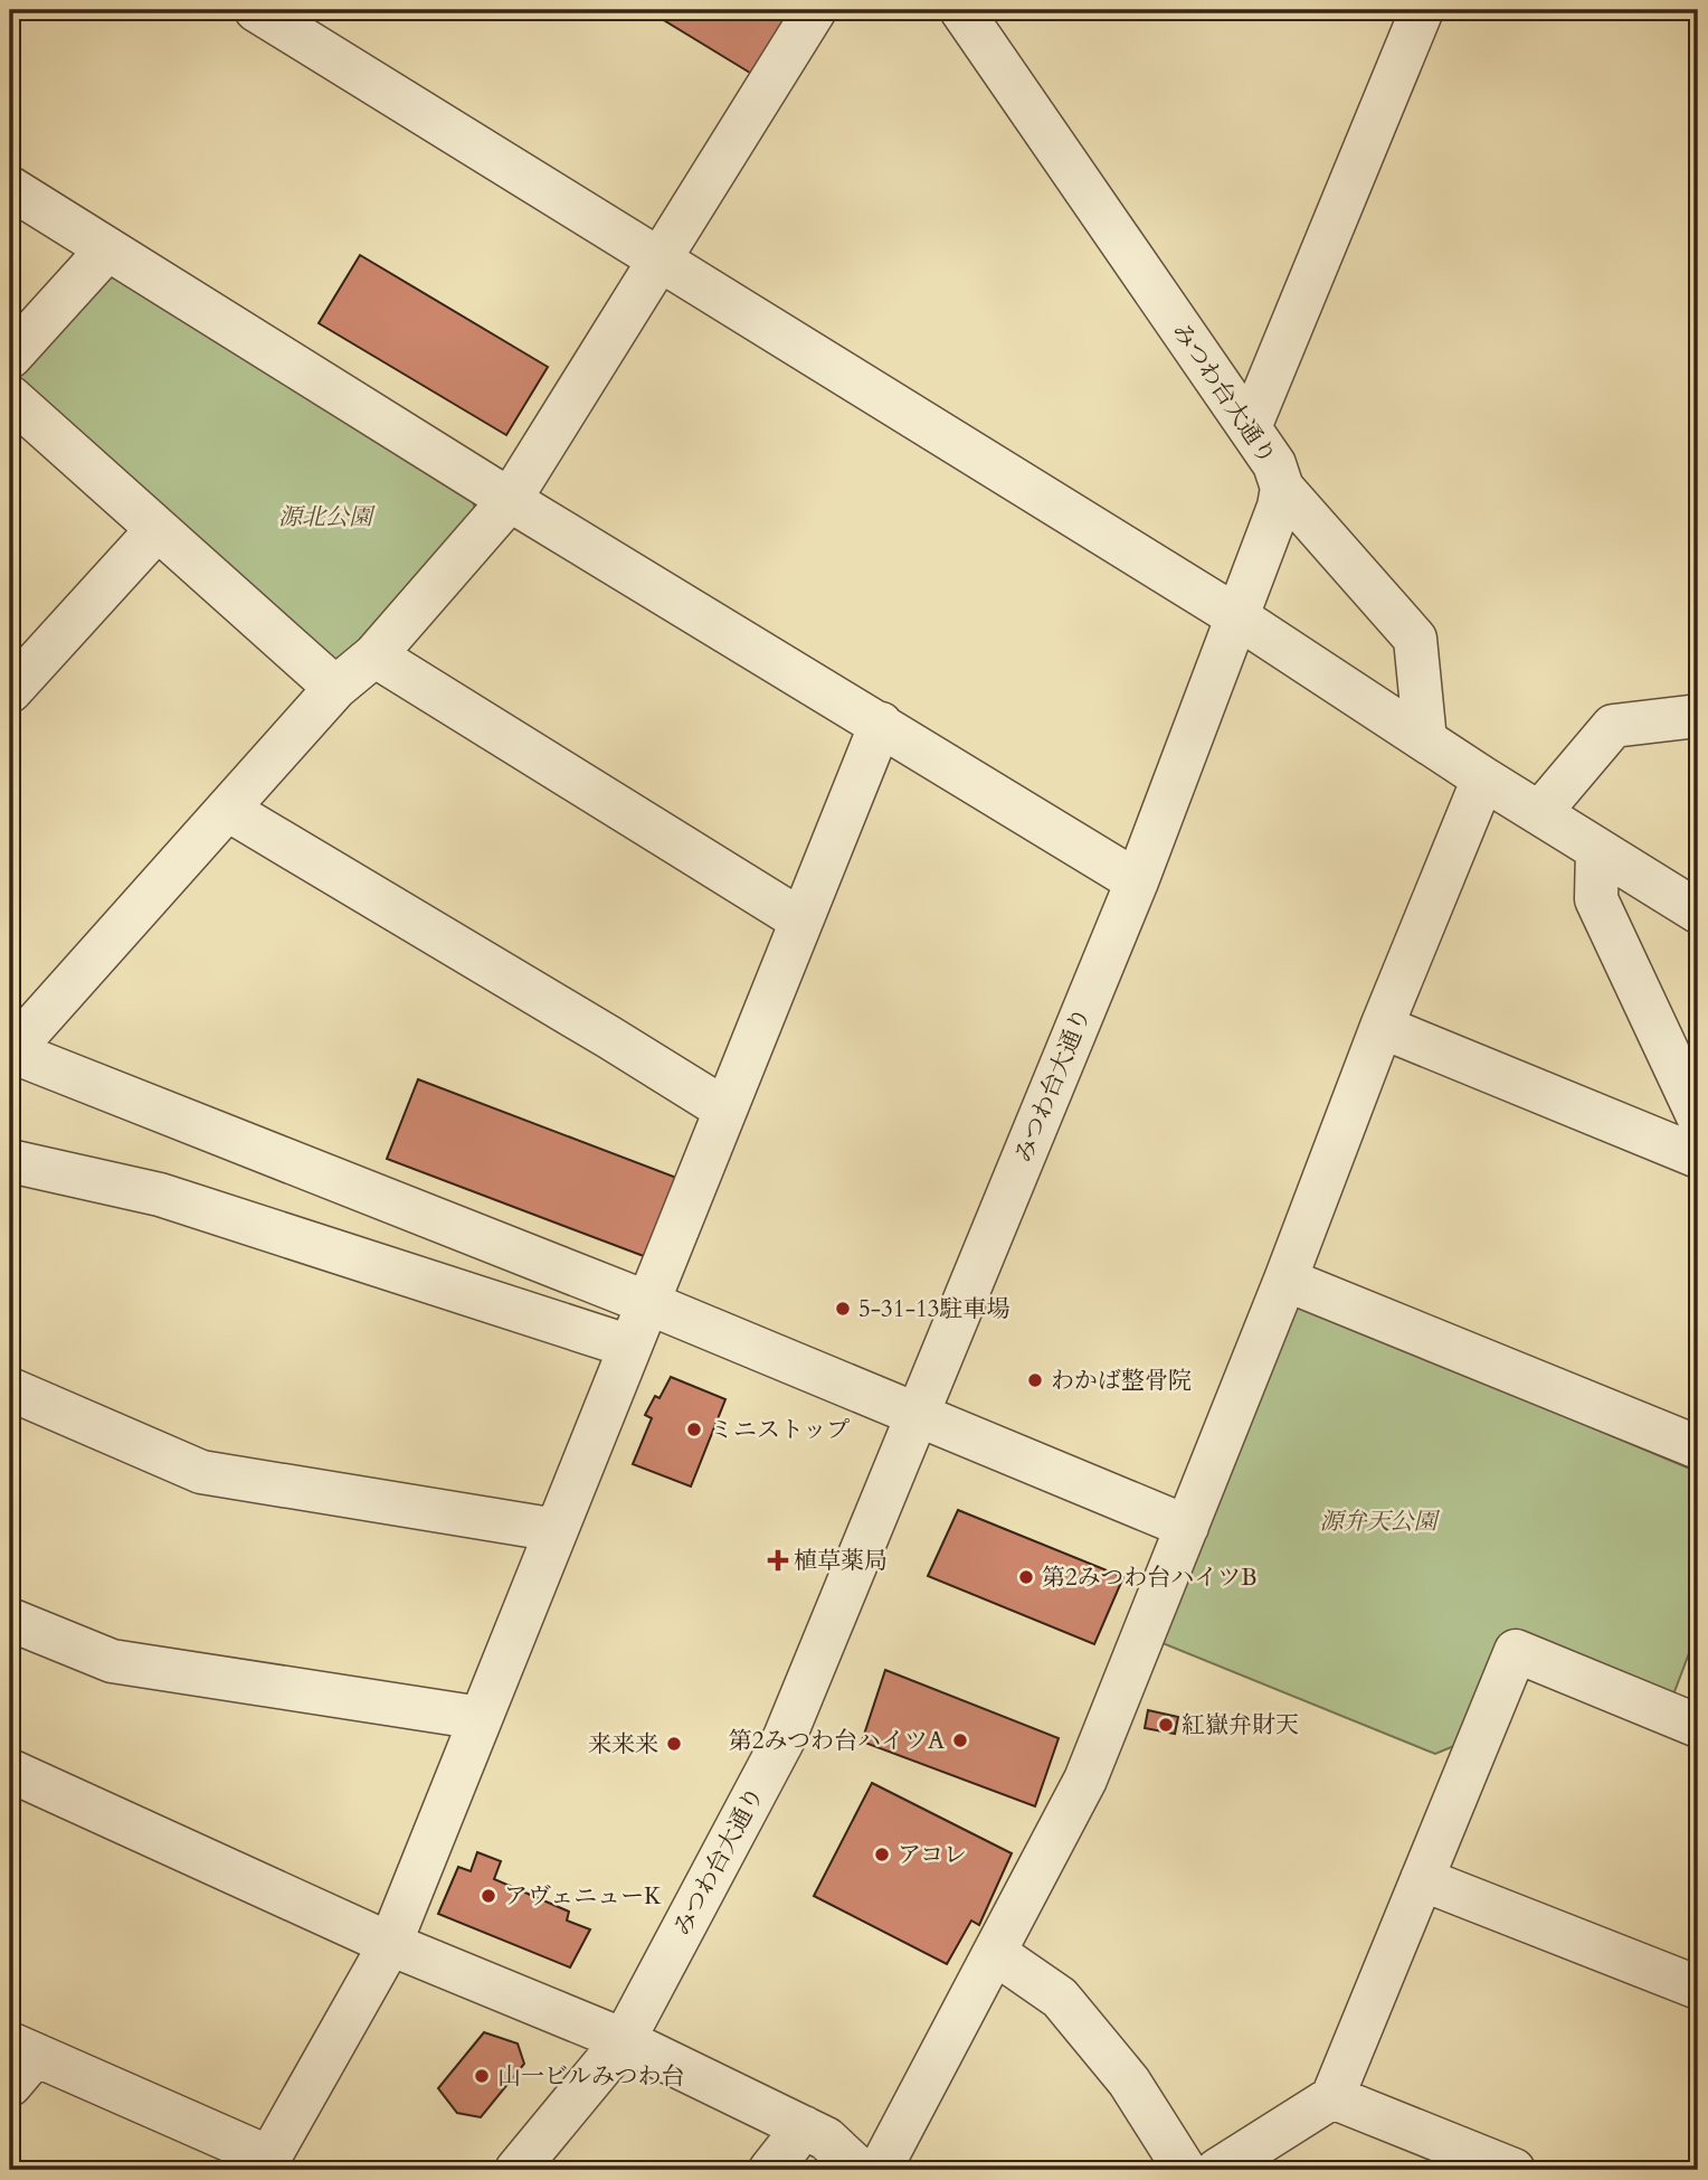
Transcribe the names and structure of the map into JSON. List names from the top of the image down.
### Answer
{
  "streets": {
    "street": ["みつわ台大通り"]
  },
  "parks": ["源北公園", "源弁天公園"],
  "places": {
    "other": [
      "5-31-13駐車場",
      "わかば整骨院",
      "ミニストップ",
      "第2みつわ台ハイツB",
      "紅嶽弁財天",
      "第2みつわ台ハイツA",
      "来来来",
      "アコレ",
      "アヴェニューK",
      "山一ビルみつわ台"
    ],
    "health": ["植草薬局"]
  }
}
